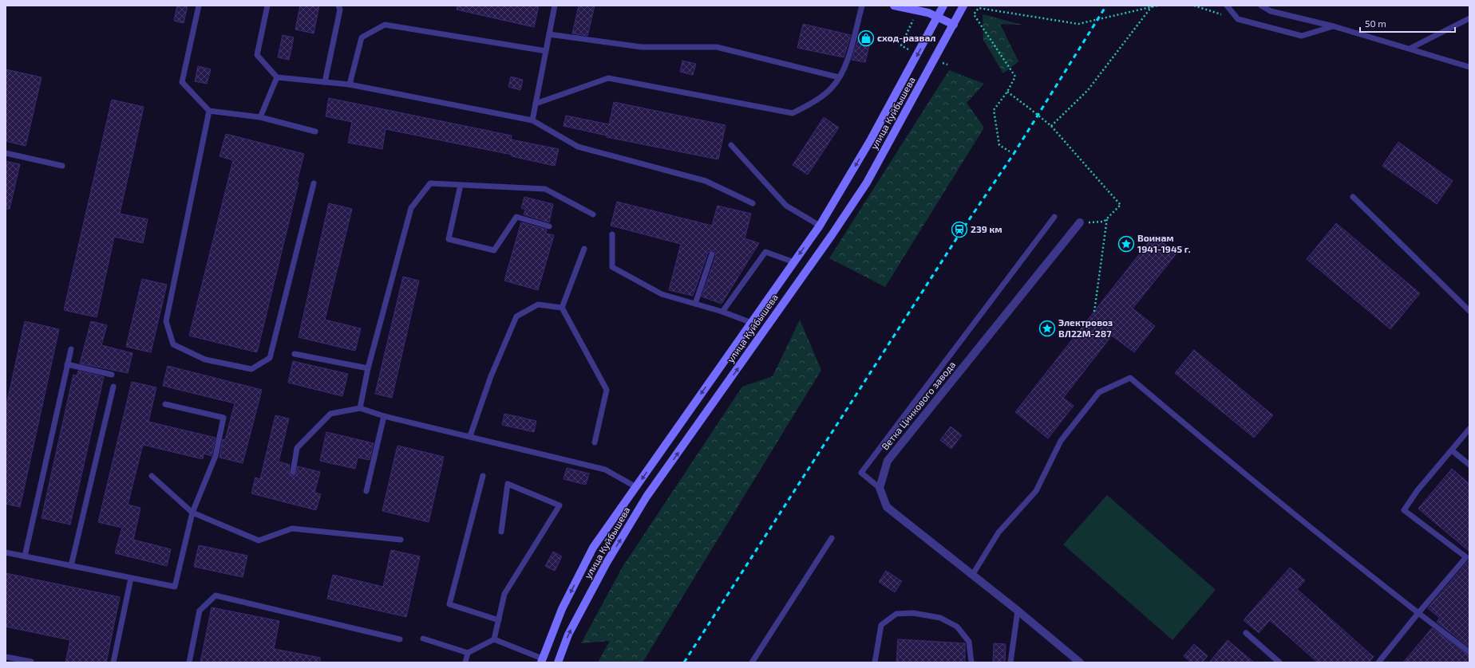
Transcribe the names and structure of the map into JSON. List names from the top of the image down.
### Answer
{
  "streets": {
    "main road": ["улица Куйбышева"],
    "street": ["Ветка Цинкового завода"]
  },
  "places": {
    "shop": ["сход-развал"],
    "station": ["239 км"],
    "place": ["Воинам 1941-1945 г.", "Электровоз ВЛ22М-287"]
  },
  "scale_bar": "50 m"
}
